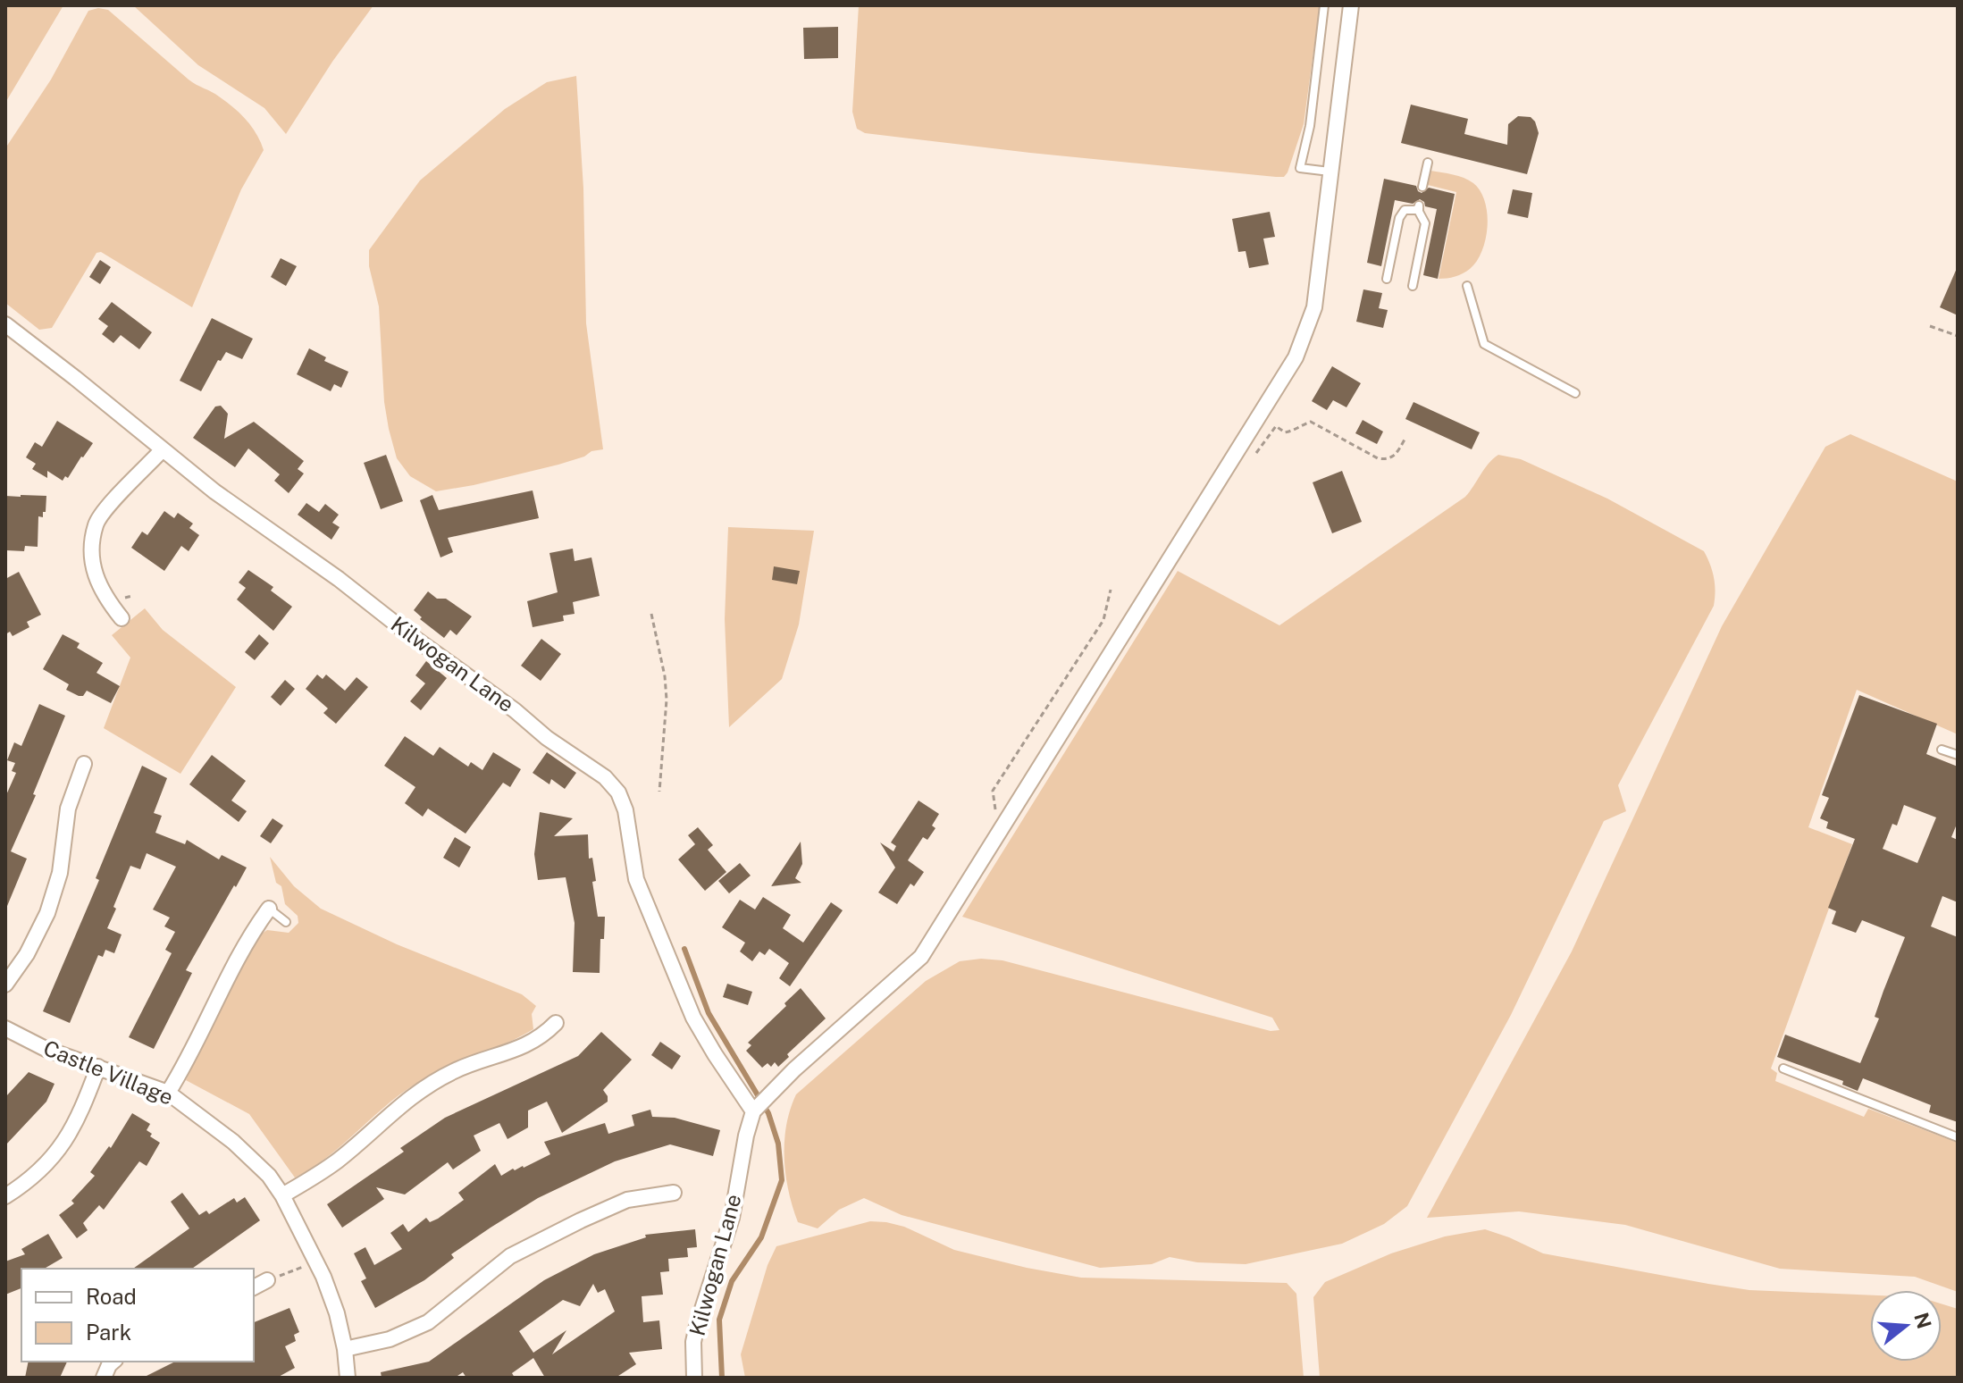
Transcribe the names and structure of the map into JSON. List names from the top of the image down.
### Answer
{
  "streets": {
    "street": ["Kilwogan Lane", "Castle Village"]
  },
  "legend": ["Road", "Park"],
  "north": "right"
}
